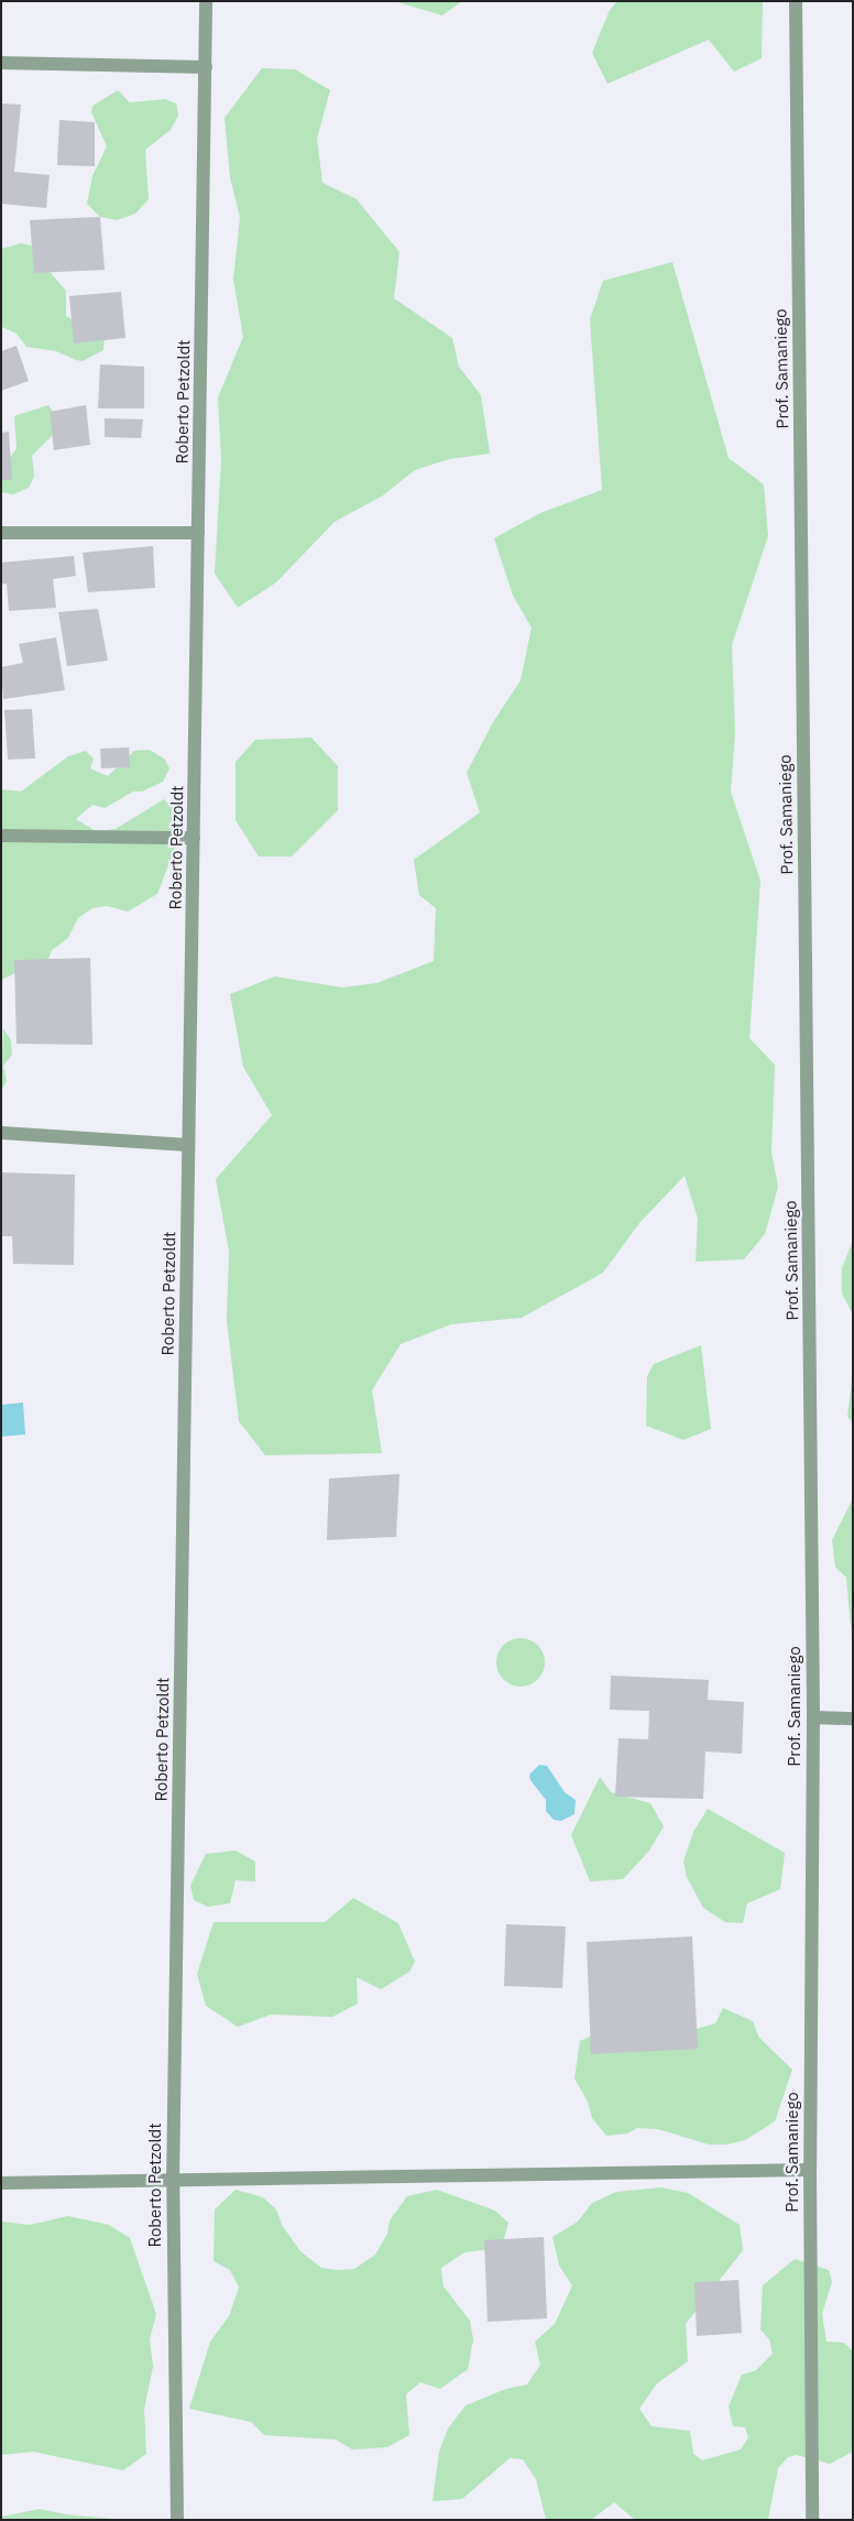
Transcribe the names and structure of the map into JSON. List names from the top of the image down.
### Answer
{
  "streets": {
    "street": ["Prof. Samaniego", "Roberto Petzoldt"]
  }
}
